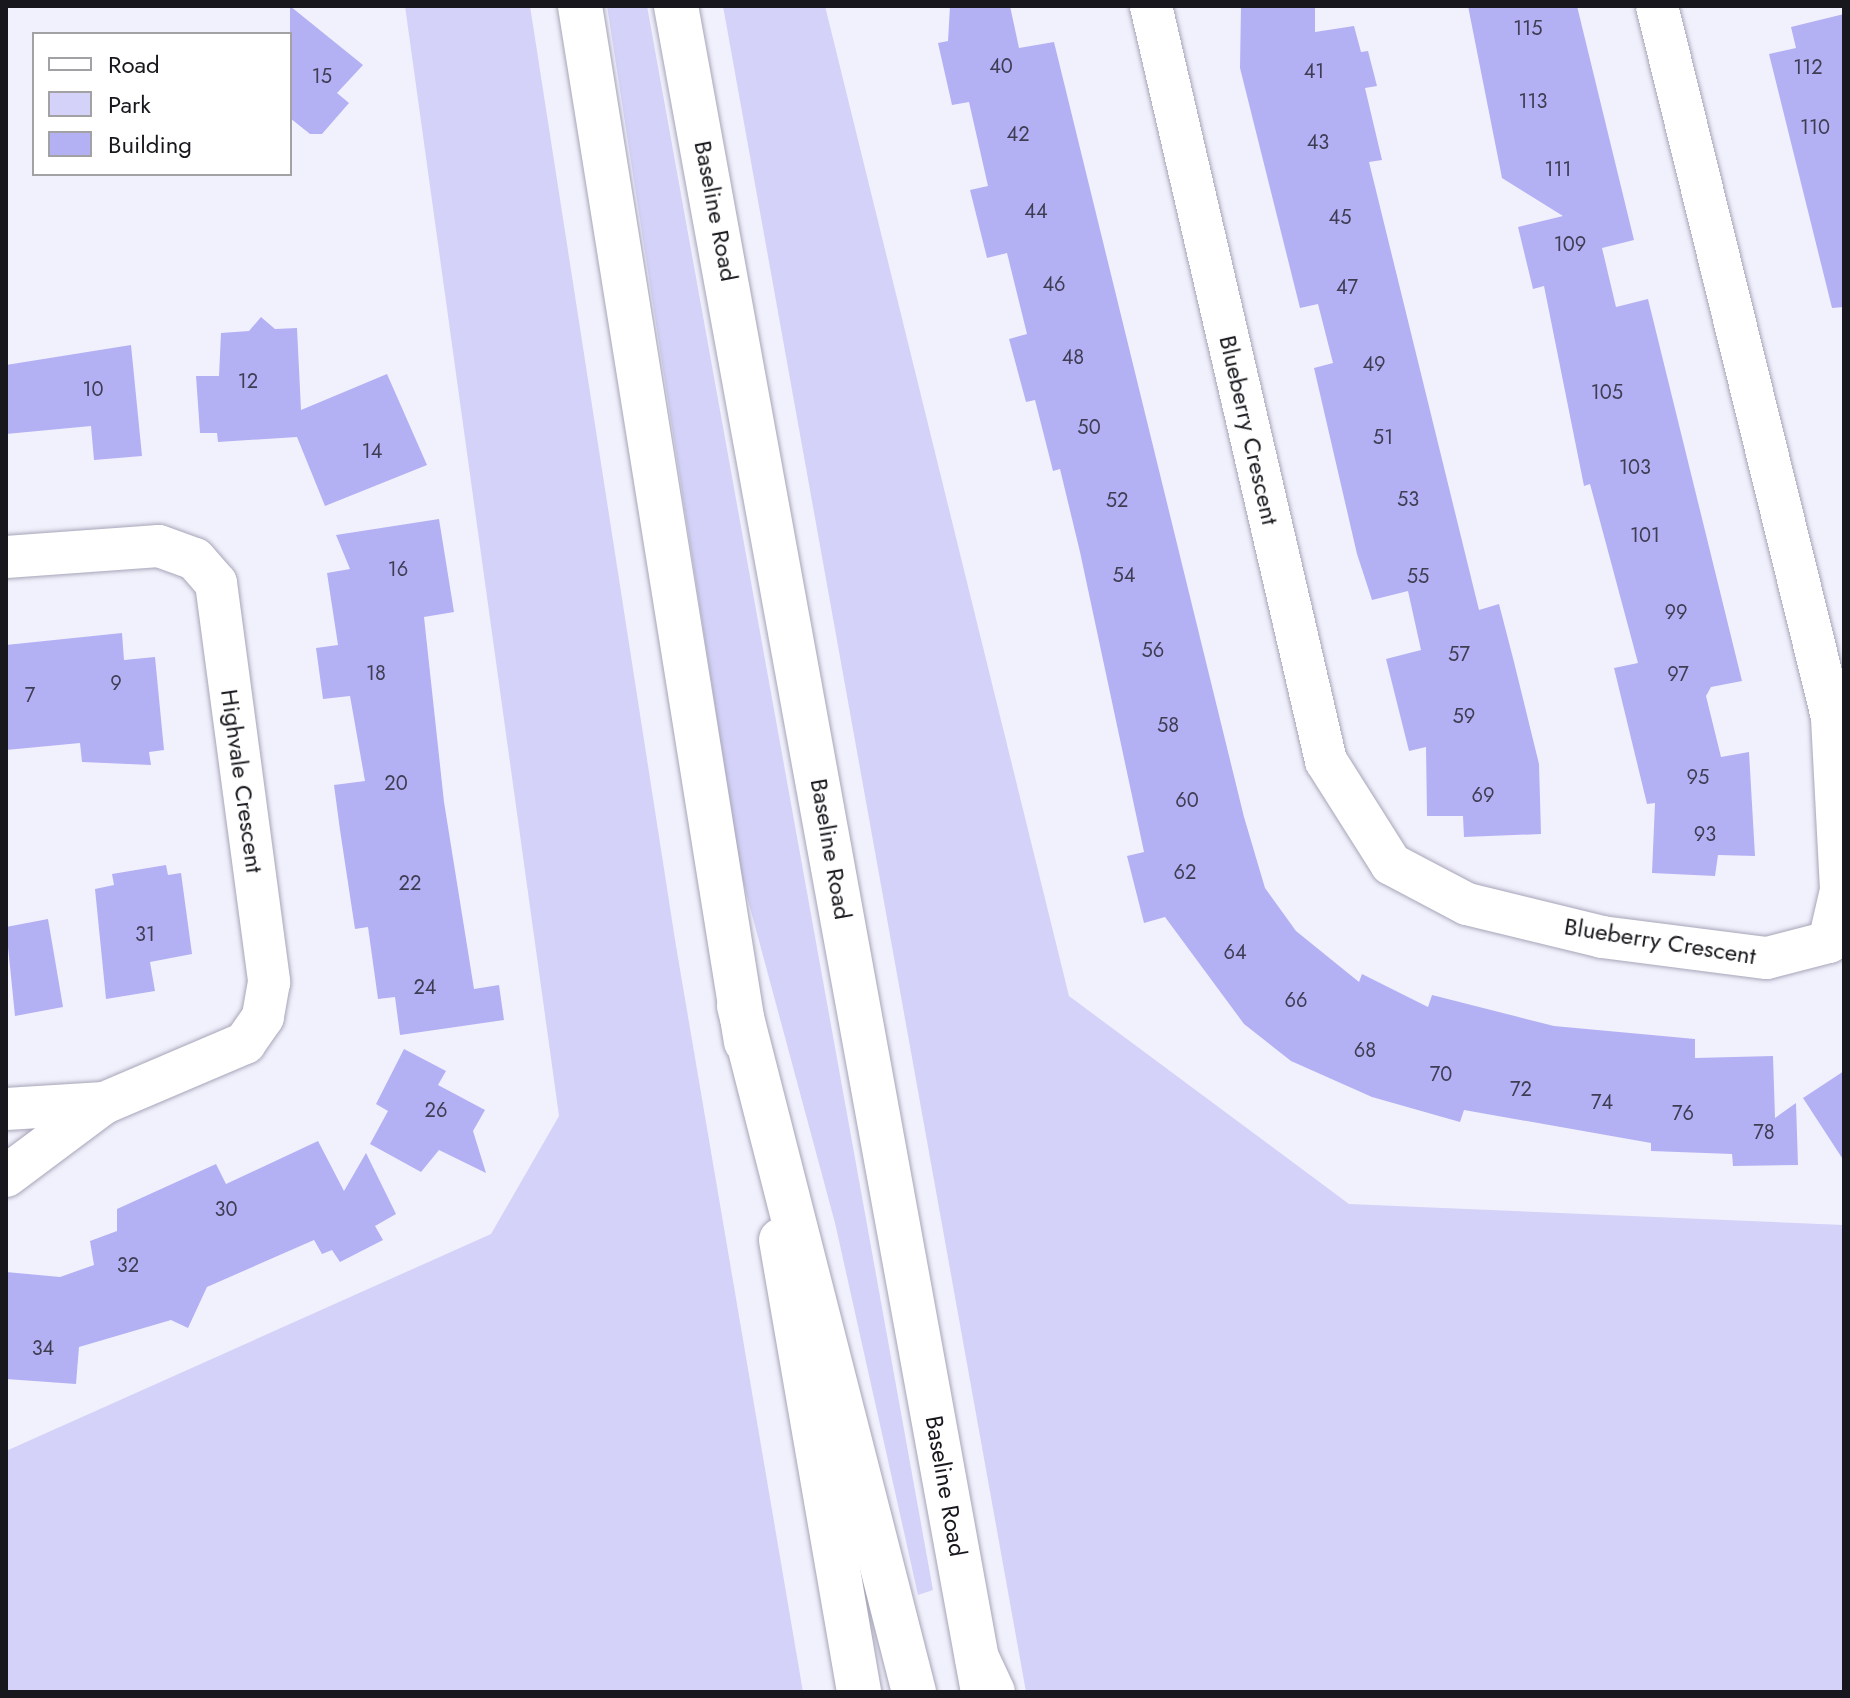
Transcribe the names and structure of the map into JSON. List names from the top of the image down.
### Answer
{
  "streets": {
    "main road": ["Baseline Road"],
    "street": ["Blueberry Crescent", "Highvale Crescent"]
  },
  "house_numbers": [
    "115",
    "40",
    "112",
    "41",
    "15",
    "113",
    "110",
    "42",
    "43",
    "111",
    "44",
    "45",
    "109",
    "46",
    "47",
    "48",
    "49",
    "12",
    "10",
    "105",
    "50",
    "51",
    "14",
    "103",
    "53",
    "52",
    "101",
    "16",
    "54",
    "55",
    "99",
    "56",
    "57",
    "18",
    "97",
    "9",
    "7",
    "59",
    "58",
    "95",
    "20",
    "69",
    "60",
    "93",
    "62",
    "22",
    "31",
    "64",
    "24",
    "66",
    "68",
    "70",
    "72",
    "74",
    "26",
    "76",
    "78",
    "30",
    "32",
    "34"
  ],
  "legend": ["Road", "Park", "Building"]
}
